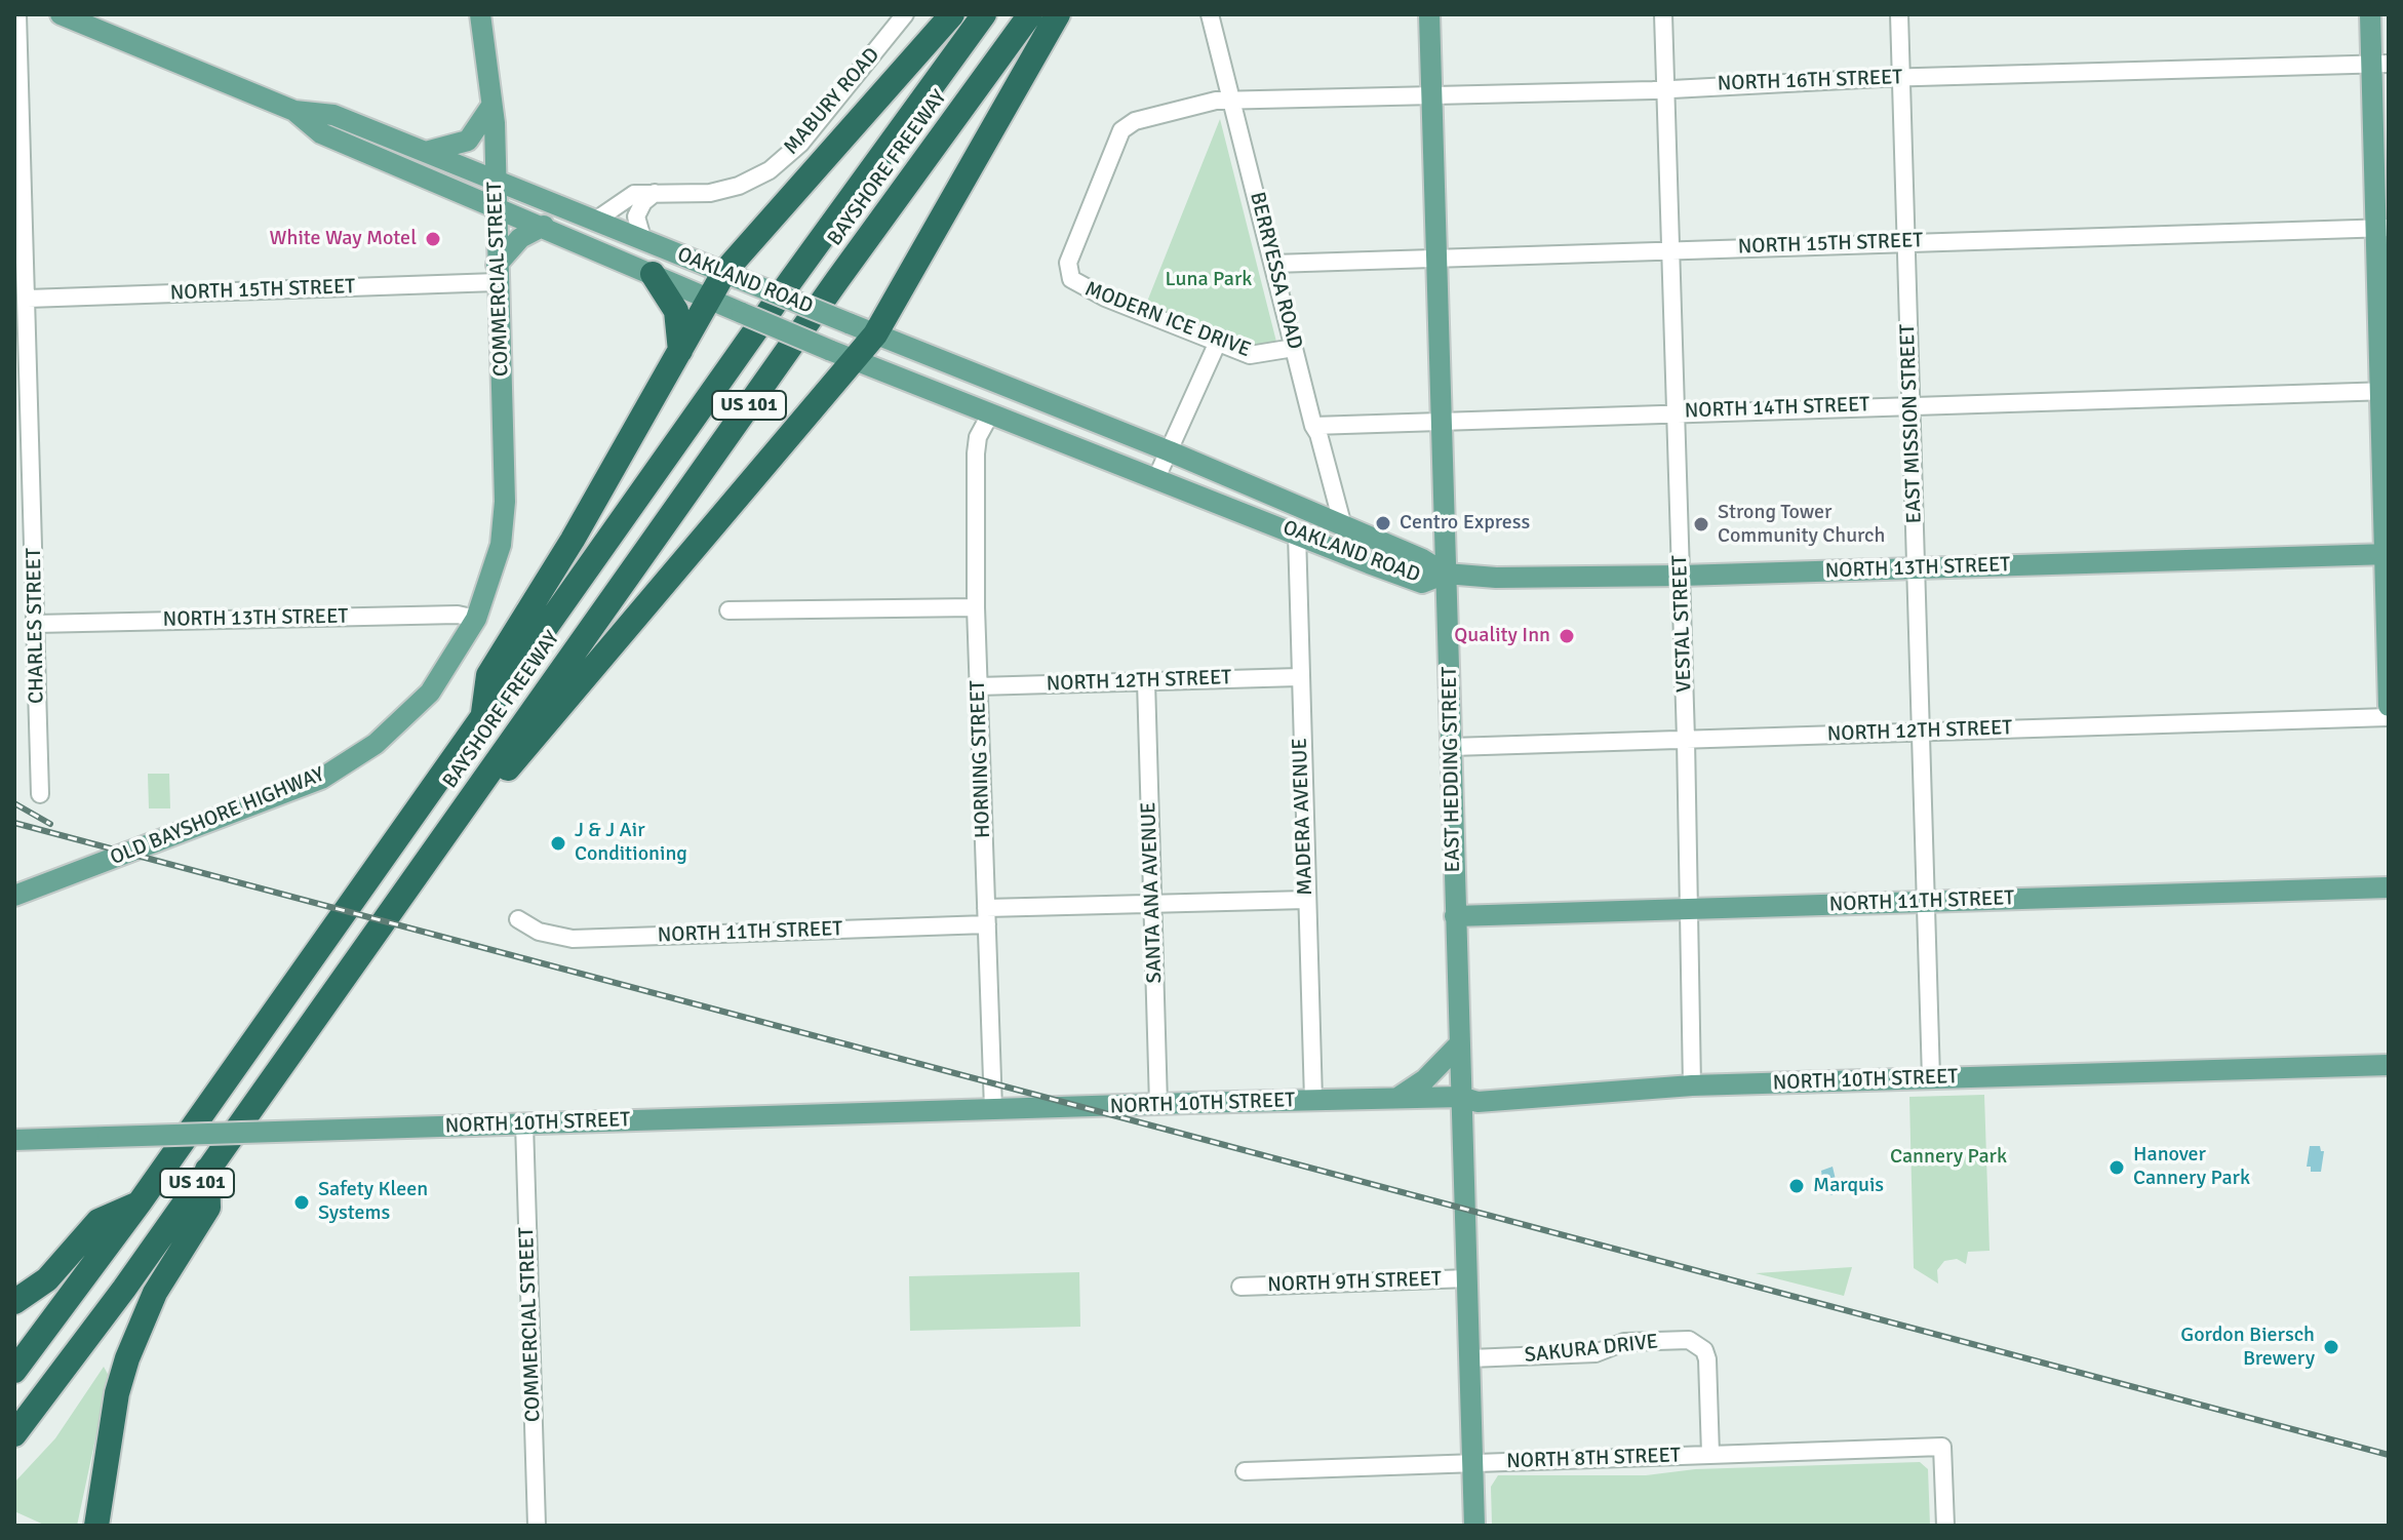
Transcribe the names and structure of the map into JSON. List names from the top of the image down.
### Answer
{
  "streets": {
    "highway": ["BAYSHORE FREEWAY", "US 101"],
    "main road": [
      "COMMERCIAL STREET",
      "OAKLAND ROAD",
      "NORTH 13TH STREET",
      "EAST HEDDING STREET",
      "OLD BAYSHORE HIGHWAY",
      "NORTH 11TH STREET",
      "NORTH 10TH STREET"
    ],
    "street": [
      "NORTH 16TH STREET",
      "MABURY ROAD",
      "NORTH 15TH STREET",
      "BERRYESSA ROAD",
      "MODERN ICE DRIVE",
      "NORTH 14TH STREET",
      "EAST MISSION STREET",
      "VESTAL STREET",
      "CHARLES STREET",
      "NORTH 12TH STREET",
      "HORNING STREET",
      "MADERA AVENUE",
      "SANTA ANA AVENUE",
      "NORTH 9TH STREET",
      "SAKURA DRIVE",
      "NORTH 8TH STREET"
    ]
  },
  "crossings": [
    ["NORTH 16TH STREET", "BERRYESSA ROAD"],
    ["NORTH 16TH STREET", "MODERN ICE DRIVE"],
    ["NORTH 16TH STREET", "EAST MISSION STREET"],
    ["NORTH 16TH STREET", "VESTAL STREET"],
    ["NORTH 16TH STREET", "EAST HEDDING STREET"],
    ["MABURY ROAD", "OAKLAND ROAD"],
    ["NORTH 15TH STREET", "BERRYESSA ROAD"],
    ["NORTH 15TH STREET", "COMMERCIAL STREET"],
    ["NORTH 15TH STREET", "EAST MISSION STREET"],
    ["NORTH 15TH STREET", "VESTAL STREET"],
    ["NORTH 15TH STREET", "CHARLES STREET"],
    ["NORTH 15TH STREET", "EAST HEDDING STREET"],
    ["BERRYESSA ROAD", "OAKLAND ROAD"],
    ["BERRYESSA ROAD", "MODERN ICE DRIVE"],
    ["BERRYESSA ROAD", "NORTH 14TH STREET"],
    ["COMMERCIAL STREET", "OAKLAND ROAD"],
    ["COMMERCIAL STREET", "OLD BAYSHORE HIGHWAY"],
    ["COMMERCIAL STREET", "NORTH 10TH STREET"],
    ["OAKLAND ROAD", "NORTH 13TH STREET"],
    ["OAKLAND ROAD", "HORNING STREET"],
    ["OAKLAND ROAD", "EAST HEDDING STREET"],
    ["OAKLAND ROAD", "MADERA AVENUE"],
    ["NORTH 14TH STREET", "EAST MISSION STREET"],
    ["NORTH 14TH STREET", "VESTAL STREET"],
    ["NORTH 14TH STREET", "EAST HEDDING STREET"],
    ["EAST MISSION STREET", "NORTH 13TH STREET"],
    ["EAST MISSION STREET", "NORTH 12TH STREET"],
    ["EAST MISSION STREET", "NORTH 11TH STREET"],
    ["EAST MISSION STREET", "NORTH 10TH STREET"],
    ["NORTH 13TH STREET", "VESTAL STREET"],
    ["NORTH 13TH STREET", "CHARLES STREET"],
    ["NORTH 13TH STREET", "EAST HEDDING STREET"],
    ["NORTH 13TH STREET", "OLD BAYSHORE HIGHWAY"],
    ["VESTAL STREET", "NORTH 12TH STREET"],
    ["VESTAL STREET", "NORTH 11TH STREET"],
    ["VESTAL STREET", "NORTH 10TH STREET"],
    ["NORTH 12TH STREET", "HORNING STREET"],
    ["NORTH 12TH STREET", "EAST HEDDING STREET"],
    ["NORTH 12TH STREET", "MADERA AVENUE"],
    ["NORTH 12TH STREET", "SANTA ANA AVENUE"],
    ["HORNING STREET", "NORTH 11TH STREET"],
    ["HORNING STREET", "NORTH 10TH STREET"],
    ["EAST HEDDING STREET", "NORTH 11TH STREET"],
    ["EAST HEDDING STREET", "NORTH 10TH STREET"],
    ["EAST HEDDING STREET", "NORTH 9TH STREET"],
    ["EAST HEDDING STREET", "SAKURA DRIVE"],
    ["EAST HEDDING STREET", "NORTH 8TH STREET"],
    ["MADERA AVENUE", "NORTH 11TH STREET"],
    ["MADERA AVENUE", "NORTH 10TH STREET"],
    ["SANTA ANA AVENUE", "NORTH 11TH STREET"],
    ["SANTA ANA AVENUE", "NORTH 10TH STREET"],
    ["SAKURA DRIVE", "NORTH 8TH STREET"]
  ],
  "parks": ["Luna Park", "Cannery Park"],
  "places": [
    "White Way Motel",
    "Centro Express",
    "Strong Tower Community Church",
    "Quality Inn",
    "J & J Air Conditioning",
    "Hanover Cannery Park",
    "Marquis",
    "Safety Kleen Systems",
    "Gordon Biersch Brewery"
  ]
}
